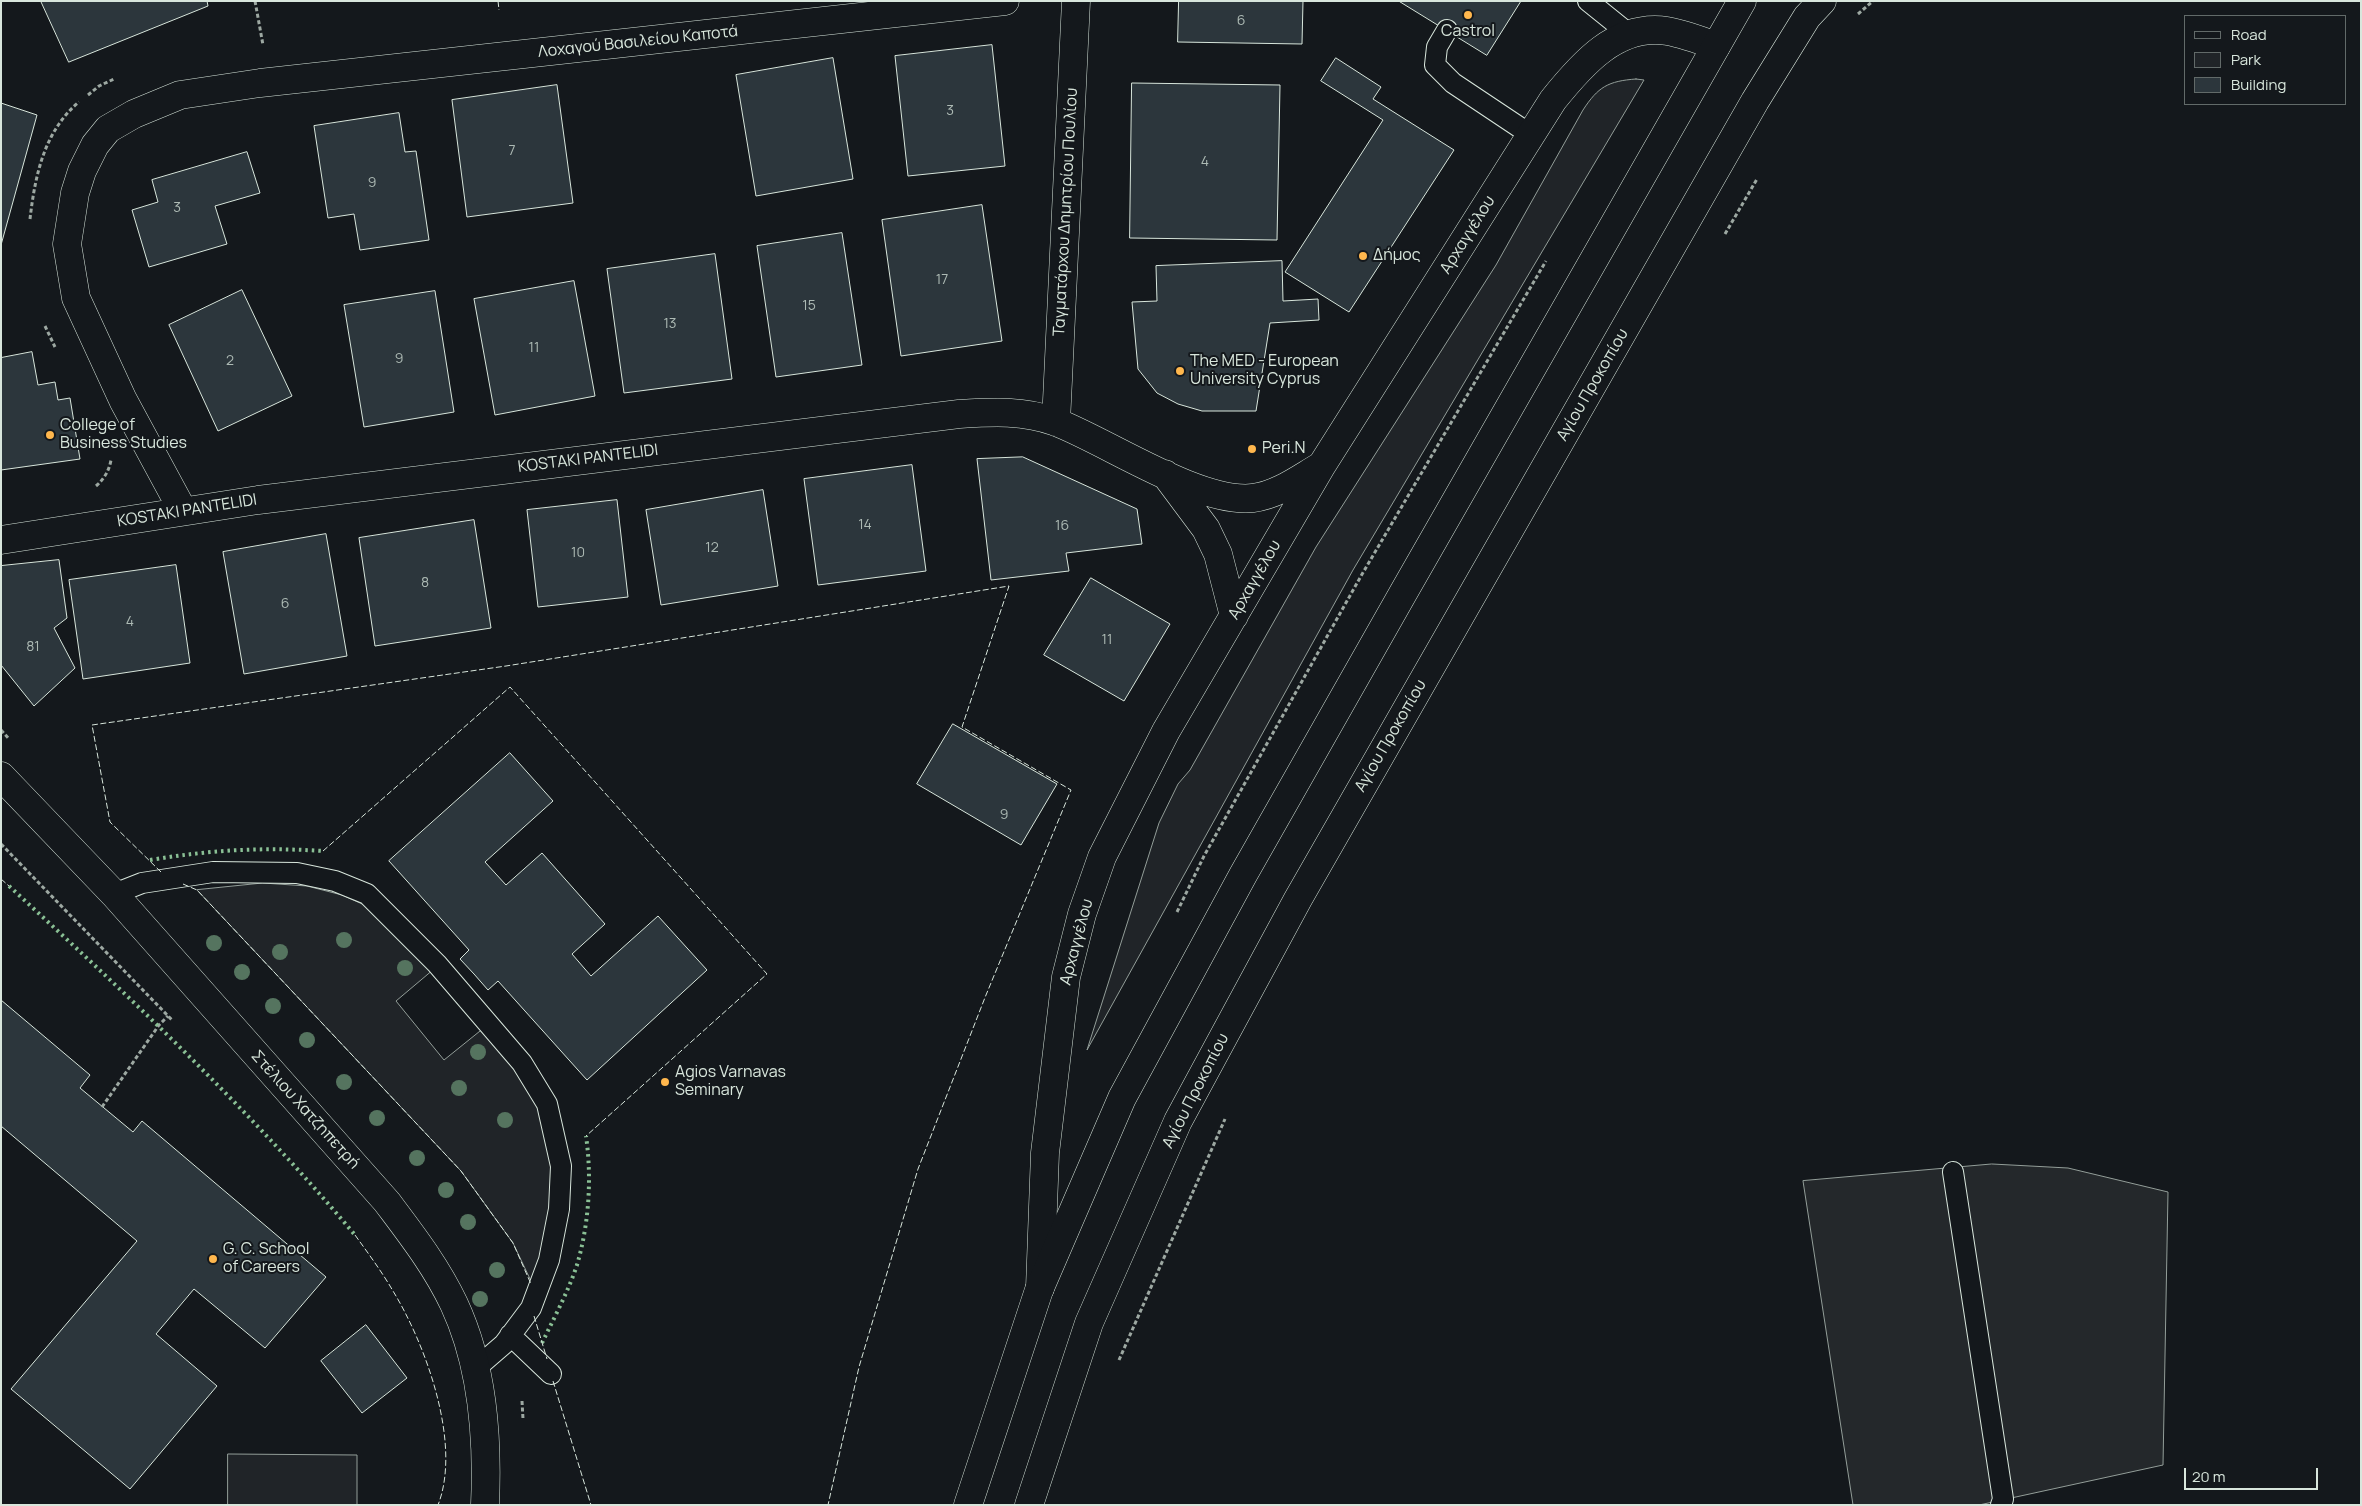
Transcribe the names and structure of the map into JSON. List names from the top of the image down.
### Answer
{
  "streets": {
    "street": [
      "Λοχαγού Βασιλείου Καποτά",
      "Ταγματάρχου Δημητρίου Πουλίου",
      "Αρχαγγέλου",
      "Αγίου Προκοπίου",
      "KOSTAKI PANTELIDI",
      "Στέλιου Χατζηπετρή"
    ]
  },
  "crossings": [
    ["Λοχαγού Βασιλείου Καποτά", "KOSTAKI PANTELIDI"],
    ["Ταγματάρχου Δημητρίου Πουλίου", "KOSTAKI PANTELIDI"],
    ["Αρχαγγέλου", "KOSTAKI PANTELIDI"]
  ],
  "places": [
    "Castrol",
    "Δήμος",
    "The MED - European University Cyprus",
    "College of Business Studies",
    "Peri.N",
    "Agios Varnavas Seminary",
    "G. C. School of Careers"
  ],
  "house_numbers": [
    "6",
    "3",
    "7",
    "4",
    "9",
    "3",
    "17",
    "15",
    "13",
    "11",
    "9",
    "2",
    "14",
    "16",
    "12",
    "10",
    "8",
    "6",
    "4",
    "11",
    "81",
    "9"
  ],
  "legend": ["Road", "Park", "Building"],
  "scale_bar": "20 m"
}
